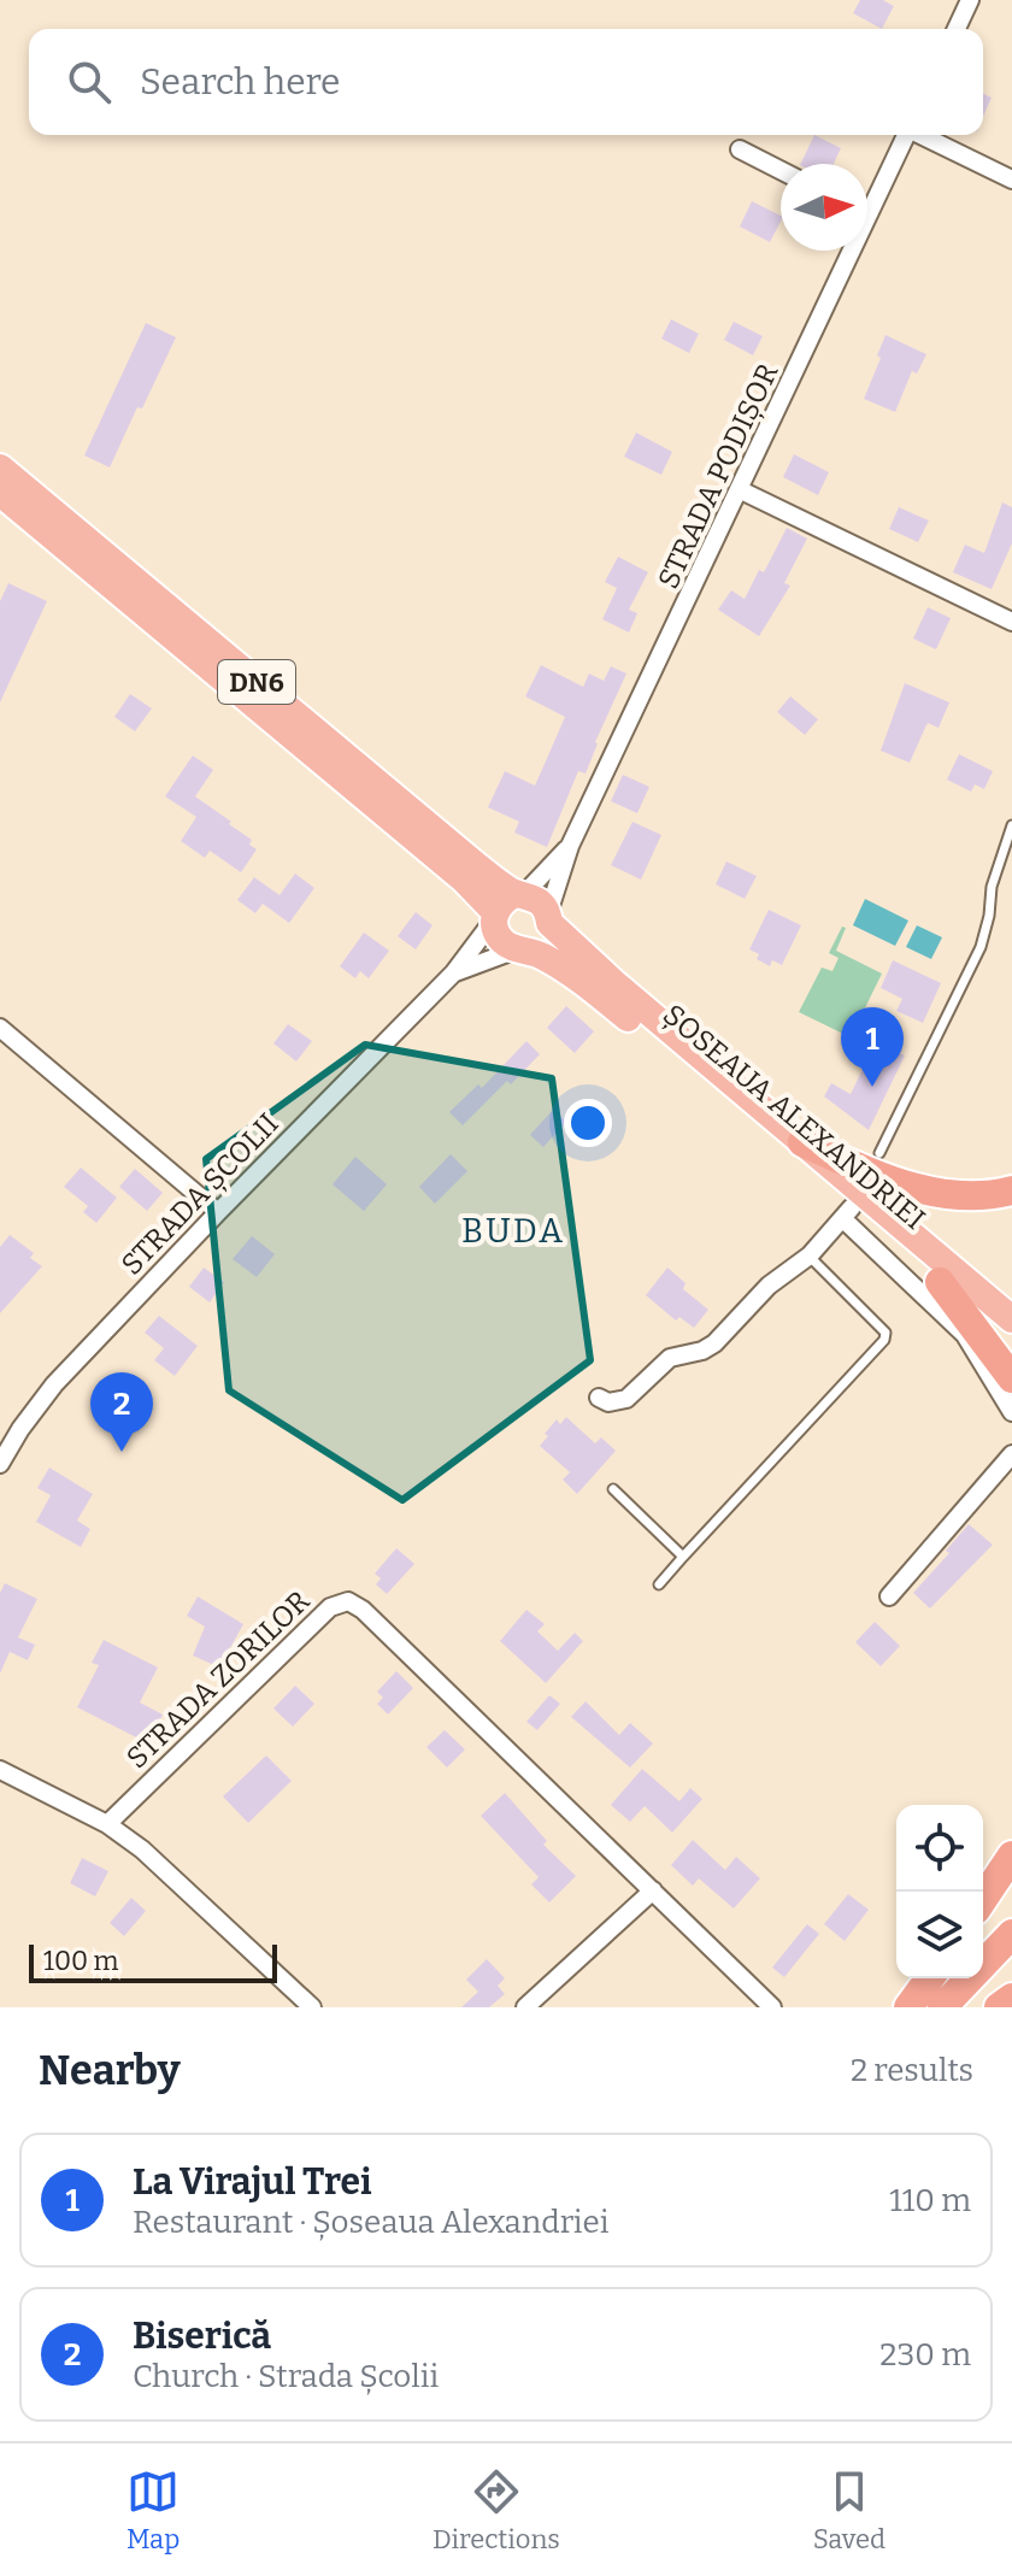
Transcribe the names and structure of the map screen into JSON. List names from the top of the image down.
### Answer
{
  "streets": {
    "highway": ["DN6", "ȘOSEAUA ALEXANDRIEI"],
    "street": ["STRADA PODIȘOR", "STRADA ȘCOLII", "STRADA ZORILOR"]
  },
  "crossings": [
    ["STRADA PODIȘOR", "ȘOSEAUA ALEXANDRIEI"],
    ["STRADA PODIȘOR", "STRADA ȘCOLII"],
    ["ȘOSEAUA ALEXANDRIEI", "STRADA ȘCOLII"]
  ],
  "districts": ["BUDA"],
  "scale_bar": "100 m",
  "north": "right",
  "page": {
    "search": "Search here",
    "pins": ["1", "2"],
    "scale": "100 m",
    "heading": ["Nearby", "2 results"],
    "list": [
      {
        "mark": "1",
        "name": "La Virajul Trei",
        "note": "Restaurant · Șoseaua Alexandriei",
        "value": "110 m"
      },
      {
        "mark": "2",
        "name": "Biserică",
        "note": "Church · Strada Școlii",
        "value": "230 m"
      }
    ],
    "nav": ["Map", "Directions", "Saved"]
  }
}
